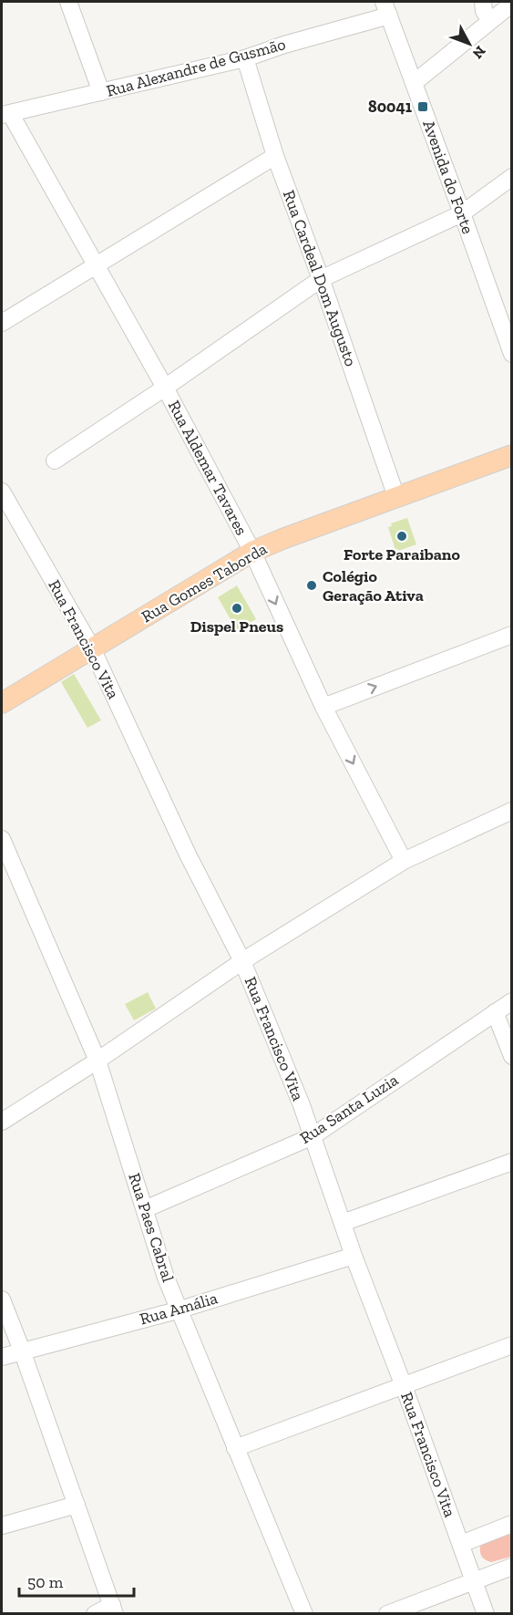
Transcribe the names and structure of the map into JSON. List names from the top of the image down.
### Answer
{
  "streets": {
    "main road": ["Rua Gomes Taborda"],
    "street": [
      "Rua Alexandre de Gusmão",
      "Avenida do Forte",
      "Rua Cardeal Dom Augusto",
      "Rua Aldemar Tavares",
      "Rua Francisco Vita",
      "Rua Santa Luzia",
      "Rua Paes Cabral",
      "Rua Amália"
    ]
  },
  "crossings": [
    ["Rua Alexandre de Gusmão", "Avenida do Forte"],
    ["Rua Alexandre de Gusmão", "Rua Cardeal Dom Augusto"],
    ["Rua Alexandre de Gusmão", "Rua Aldemar Tavares"],
    ["Rua Cardeal Dom Augusto", "Rua Gomes Taborda"],
    ["Rua Aldemar Tavares", "Rua Gomes Taborda"],
    ["Rua Gomes Taborda", "Rua Francisco Vita"],
    ["Rua Francisco Vita", "Rua Santa Luzia"],
    ["Rua Francisco Vita", "Rua Amália"],
    ["Rua Santa Luzia", "Rua Paes Cabral"],
    ["Rua Paes Cabral", "Rua Amália"]
  ],
  "one_way": ["Rua Aldemar Tavares"],
  "places": {
    "transit": ["80041"],
    "other": ["Forte Paraibano", "Colégio Geração Ativa", "Dispel Pneus"]
  },
  "scale_bar": "50 m",
  "north": "bottom right"
}
